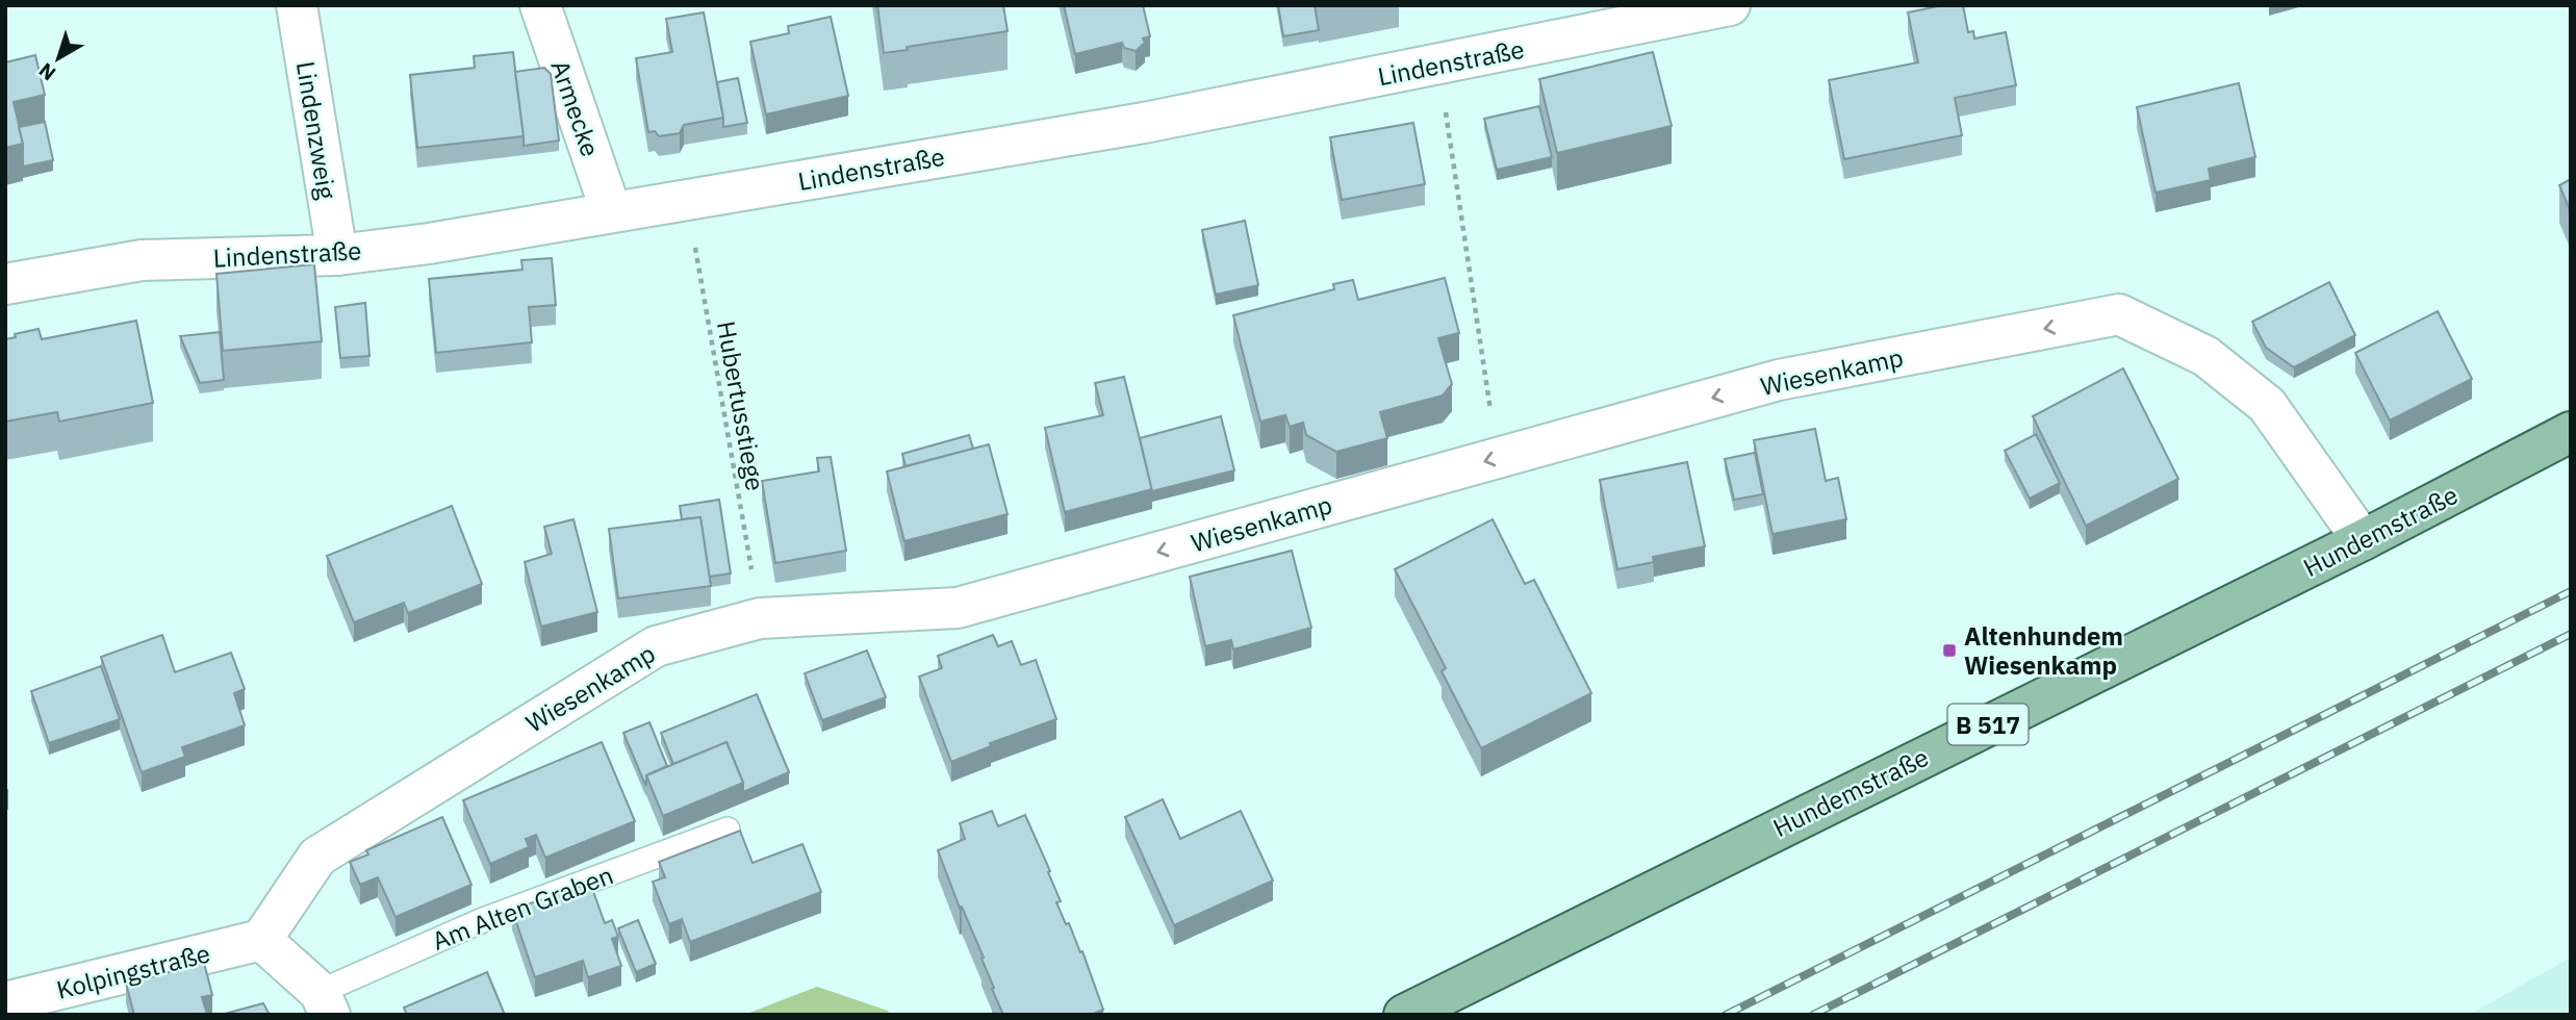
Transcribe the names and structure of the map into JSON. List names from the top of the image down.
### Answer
{
  "streets": {
    "main road": ["Hundemstraße", "B 517"],
    "street": [
      "Lindenstraße",
      "Armecke",
      "Lindenzweig",
      "Wiesenkamp",
      "Kolpingstraße"
    ],
    "lane": ["Am Alten Graben"],
    "path": ["Hubertusstiege"]
  },
  "crossings": [
    ["Lindenstraße", "Armecke"],
    ["Lindenstraße", "Lindenzweig"],
    ["Lindenstraße", "Hubertusstiege"],
    ["Wiesenkamp", "Hubertusstiege"],
    ["Wiesenkamp", "Hundemstraße"],
    ["Wiesenkamp", "Kolpingstraße"]
  ],
  "one_way": ["Wiesenkamp"],
  "places": {
    "transit": ["Altenhundem Wiesenkamp"]
  },
  "north": "bottom left"
}
